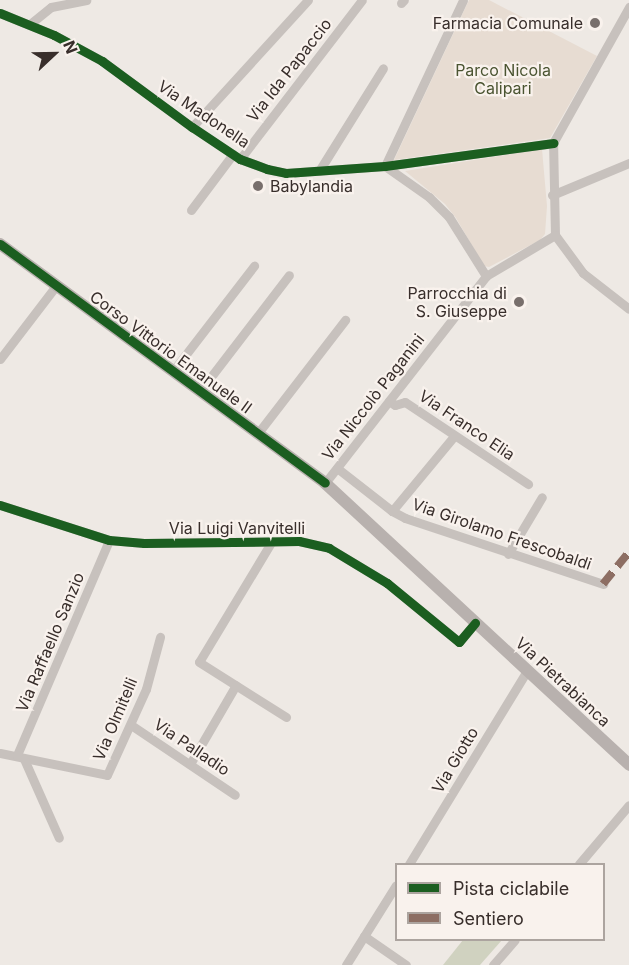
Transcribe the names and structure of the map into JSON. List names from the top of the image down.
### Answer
{
  "streets": {
    "main road": ["Corso Vittorio Emanuele II", "Via Pietrabianca"],
    "street": [
      "Via Ida Papaccio",
      "Via Madonella",
      "Via Niccolò Paganini",
      "Via Franco Elia",
      "Via Luigi Vanvitelli",
      "Via Girolamo Frescobaldi",
      "Via Raffaello Sanzio",
      "Via Olmitelli",
      "Via Palladio",
      "Via Giotto"
    ]
  },
  "crossings": [
    ["Via Ida Papaccio", "Via Madonella"],
    ["Corso Vittorio Emanuele II", "Via Niccolò Paganini"],
    ["Corso Vittorio Emanuele II", "Via Luigi Vanvitelli"],
    ["Corso Vittorio Emanuele II", "Via Pietrabianca"],
    ["Via Niccolò Paganini", "Via Franco Elia"],
    ["Via Niccolò Paganini", "Via Girolamo Frescobaldi"],
    ["Via Luigi Vanvitelli", "Via Raffaello Sanzio"],
    ["Via Luigi Vanvitelli", "Via Pietrabianca"],
    ["Via Raffaello Sanzio", "Via Olmitelli"],
    ["Via Pietrabianca", "Via Giotto"],
    ["Via Olmitelli", "Via Palladio"]
  ],
  "parks": ["Parco Nicola Calipari"],
  "places": ["Farmacia Comunale", "Babylandia", "Parrocchia di S. Giuseppe"],
  "legend": ["Pista ciclabile", "Sentiero"],
  "north": "right"
}
